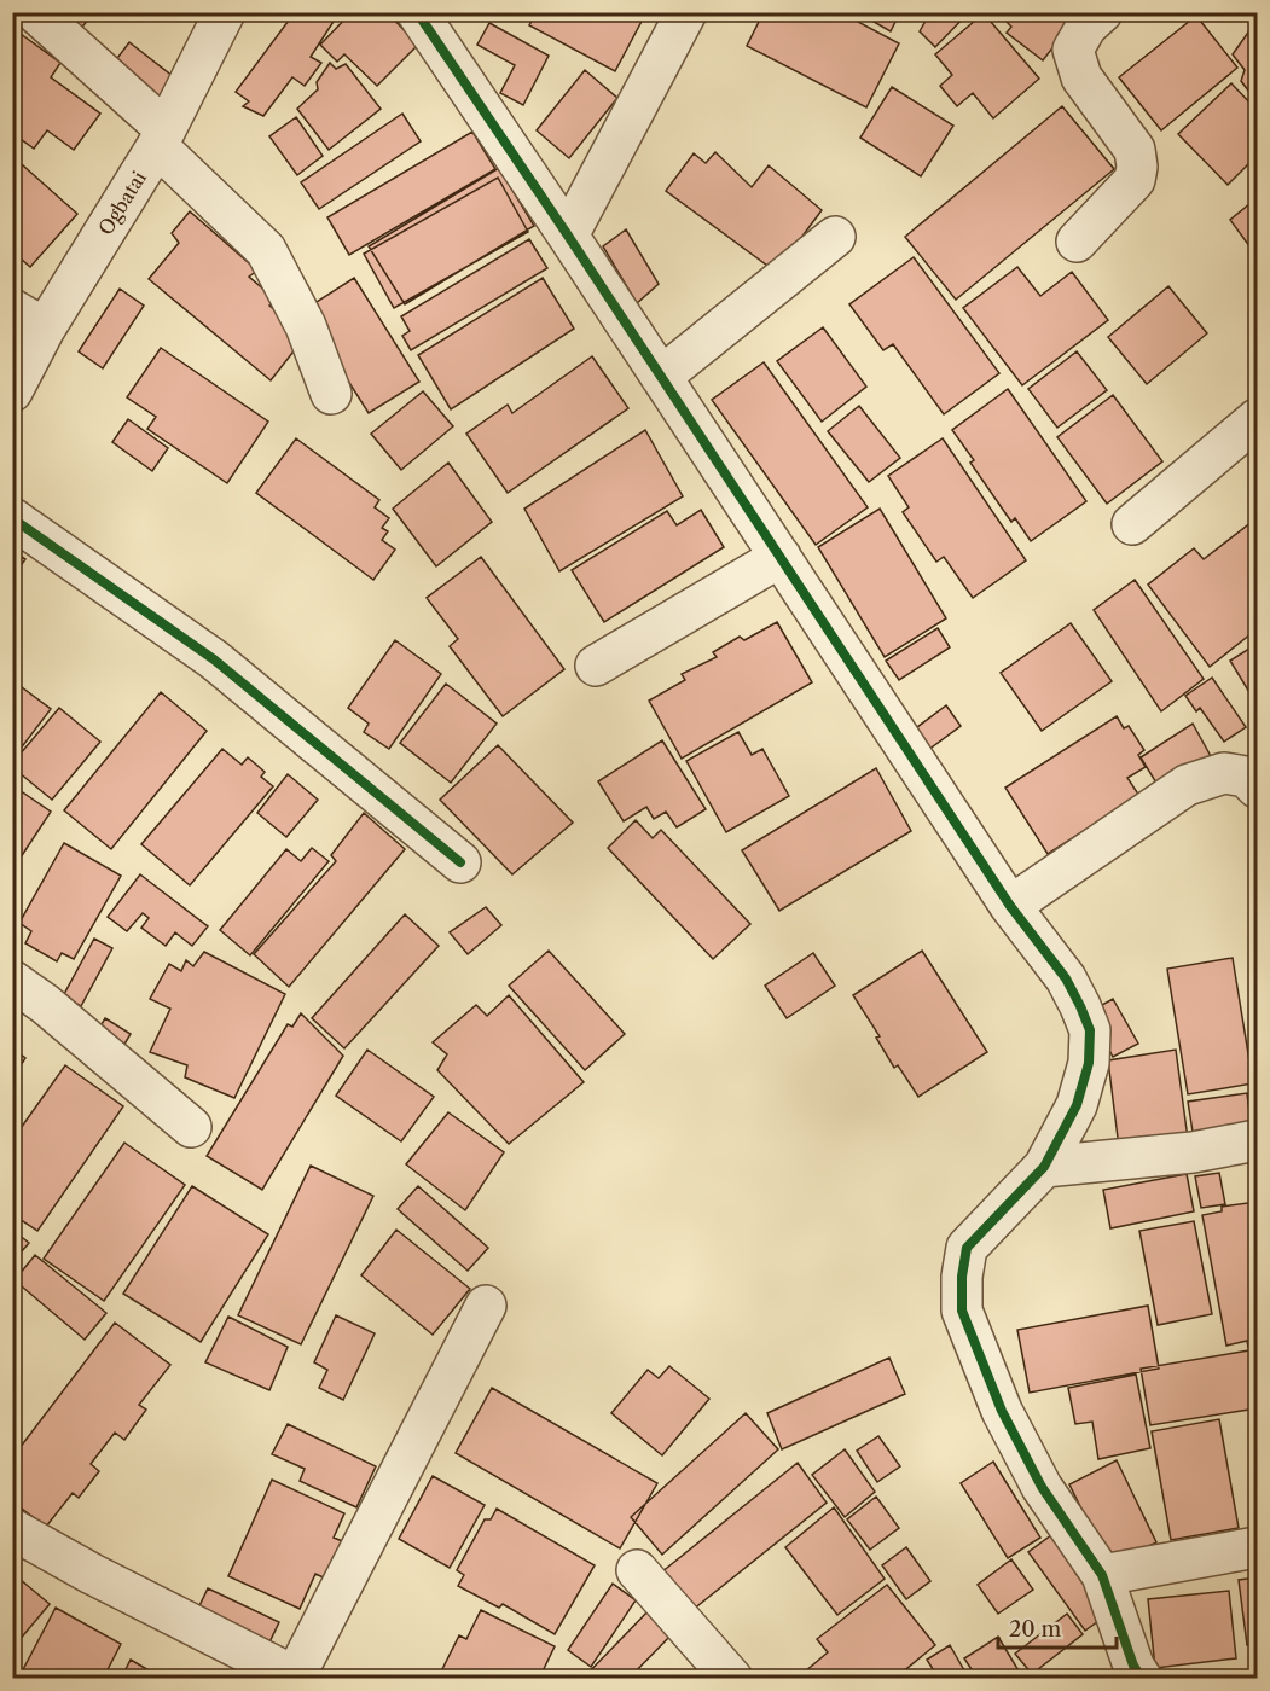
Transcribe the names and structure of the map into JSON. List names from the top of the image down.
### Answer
{
  "streets": {
    "street": ["Ogbatai"]
  },
  "scale_bar": "20 m"
}
